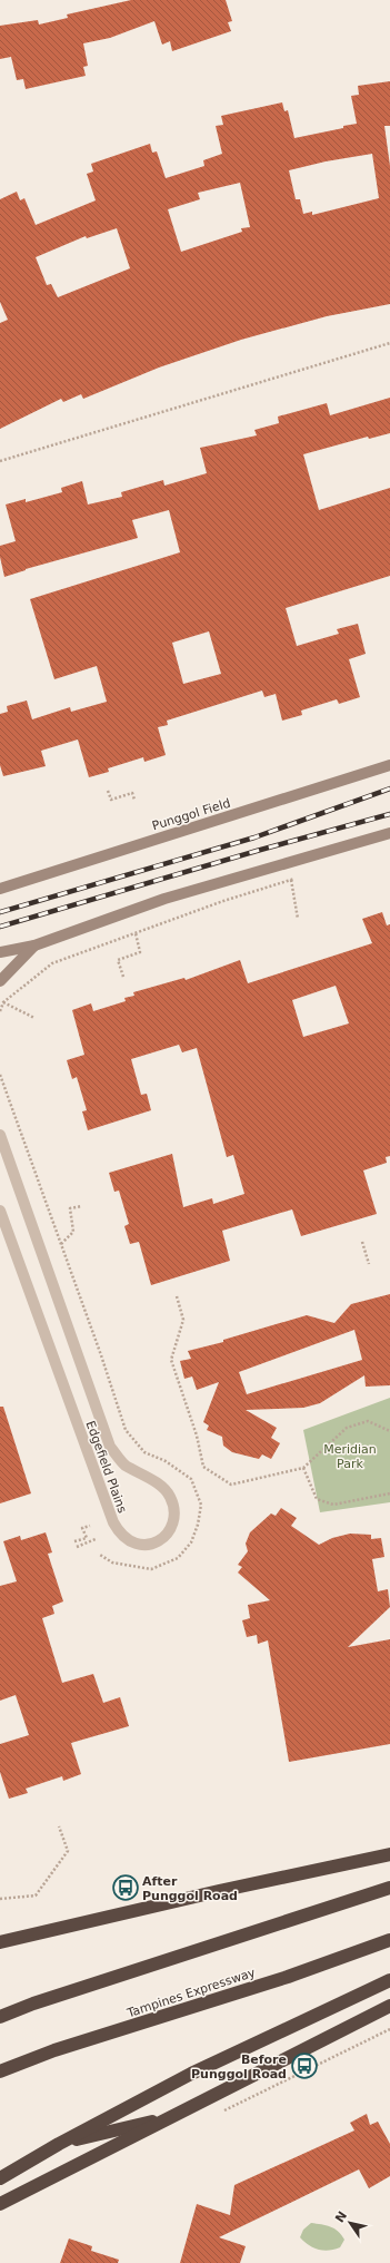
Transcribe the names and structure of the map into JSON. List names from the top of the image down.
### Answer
{
  "streets": {
    "highway": ["Tampines Expressway"],
    "street": ["Punggol Field", "Edgefield Plains"]
  },
  "parks": ["Meridian Park"],
  "places": {
    "bus stop": ["After Punggol Road", "Before Punggol Road"]
  },
  "north": "top left"
}
